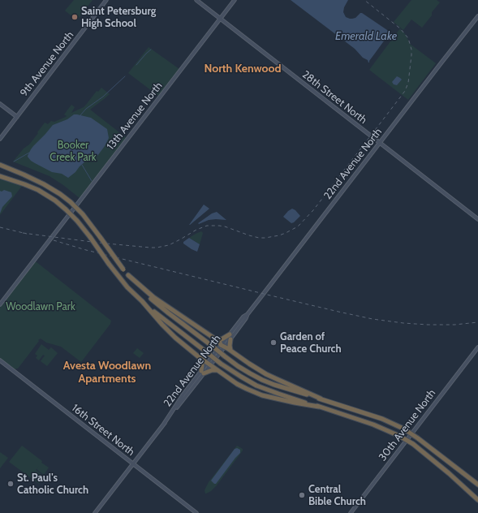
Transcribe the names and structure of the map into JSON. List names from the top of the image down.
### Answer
{
  "streets": {
    "street": [
      "9th Avenue North",
      "28th Street North",
      "13th Avenue North",
      "22nd Avenue North",
      "30th Avenue North",
      "16th Street North"
    ]
  },
  "crossings": [
    ["28th Street North", "13th Avenue North"],
    ["28th Street North", "22nd Avenue North"],
    ["22nd Avenue North", "16th Street North"]
  ],
  "districts": ["North Kenwood", "Avesta Woodlawn Apartments"],
  "water": ["Emerald Lake"],
  "parks": ["Booker Creek Park", "Woodlawn Park"],
  "places": [
    "Saint Petersburg High School",
    "Garden of Peace Church",
    "St. Paul's Catholic Church",
    "Central Bible Church"
  ]
}
